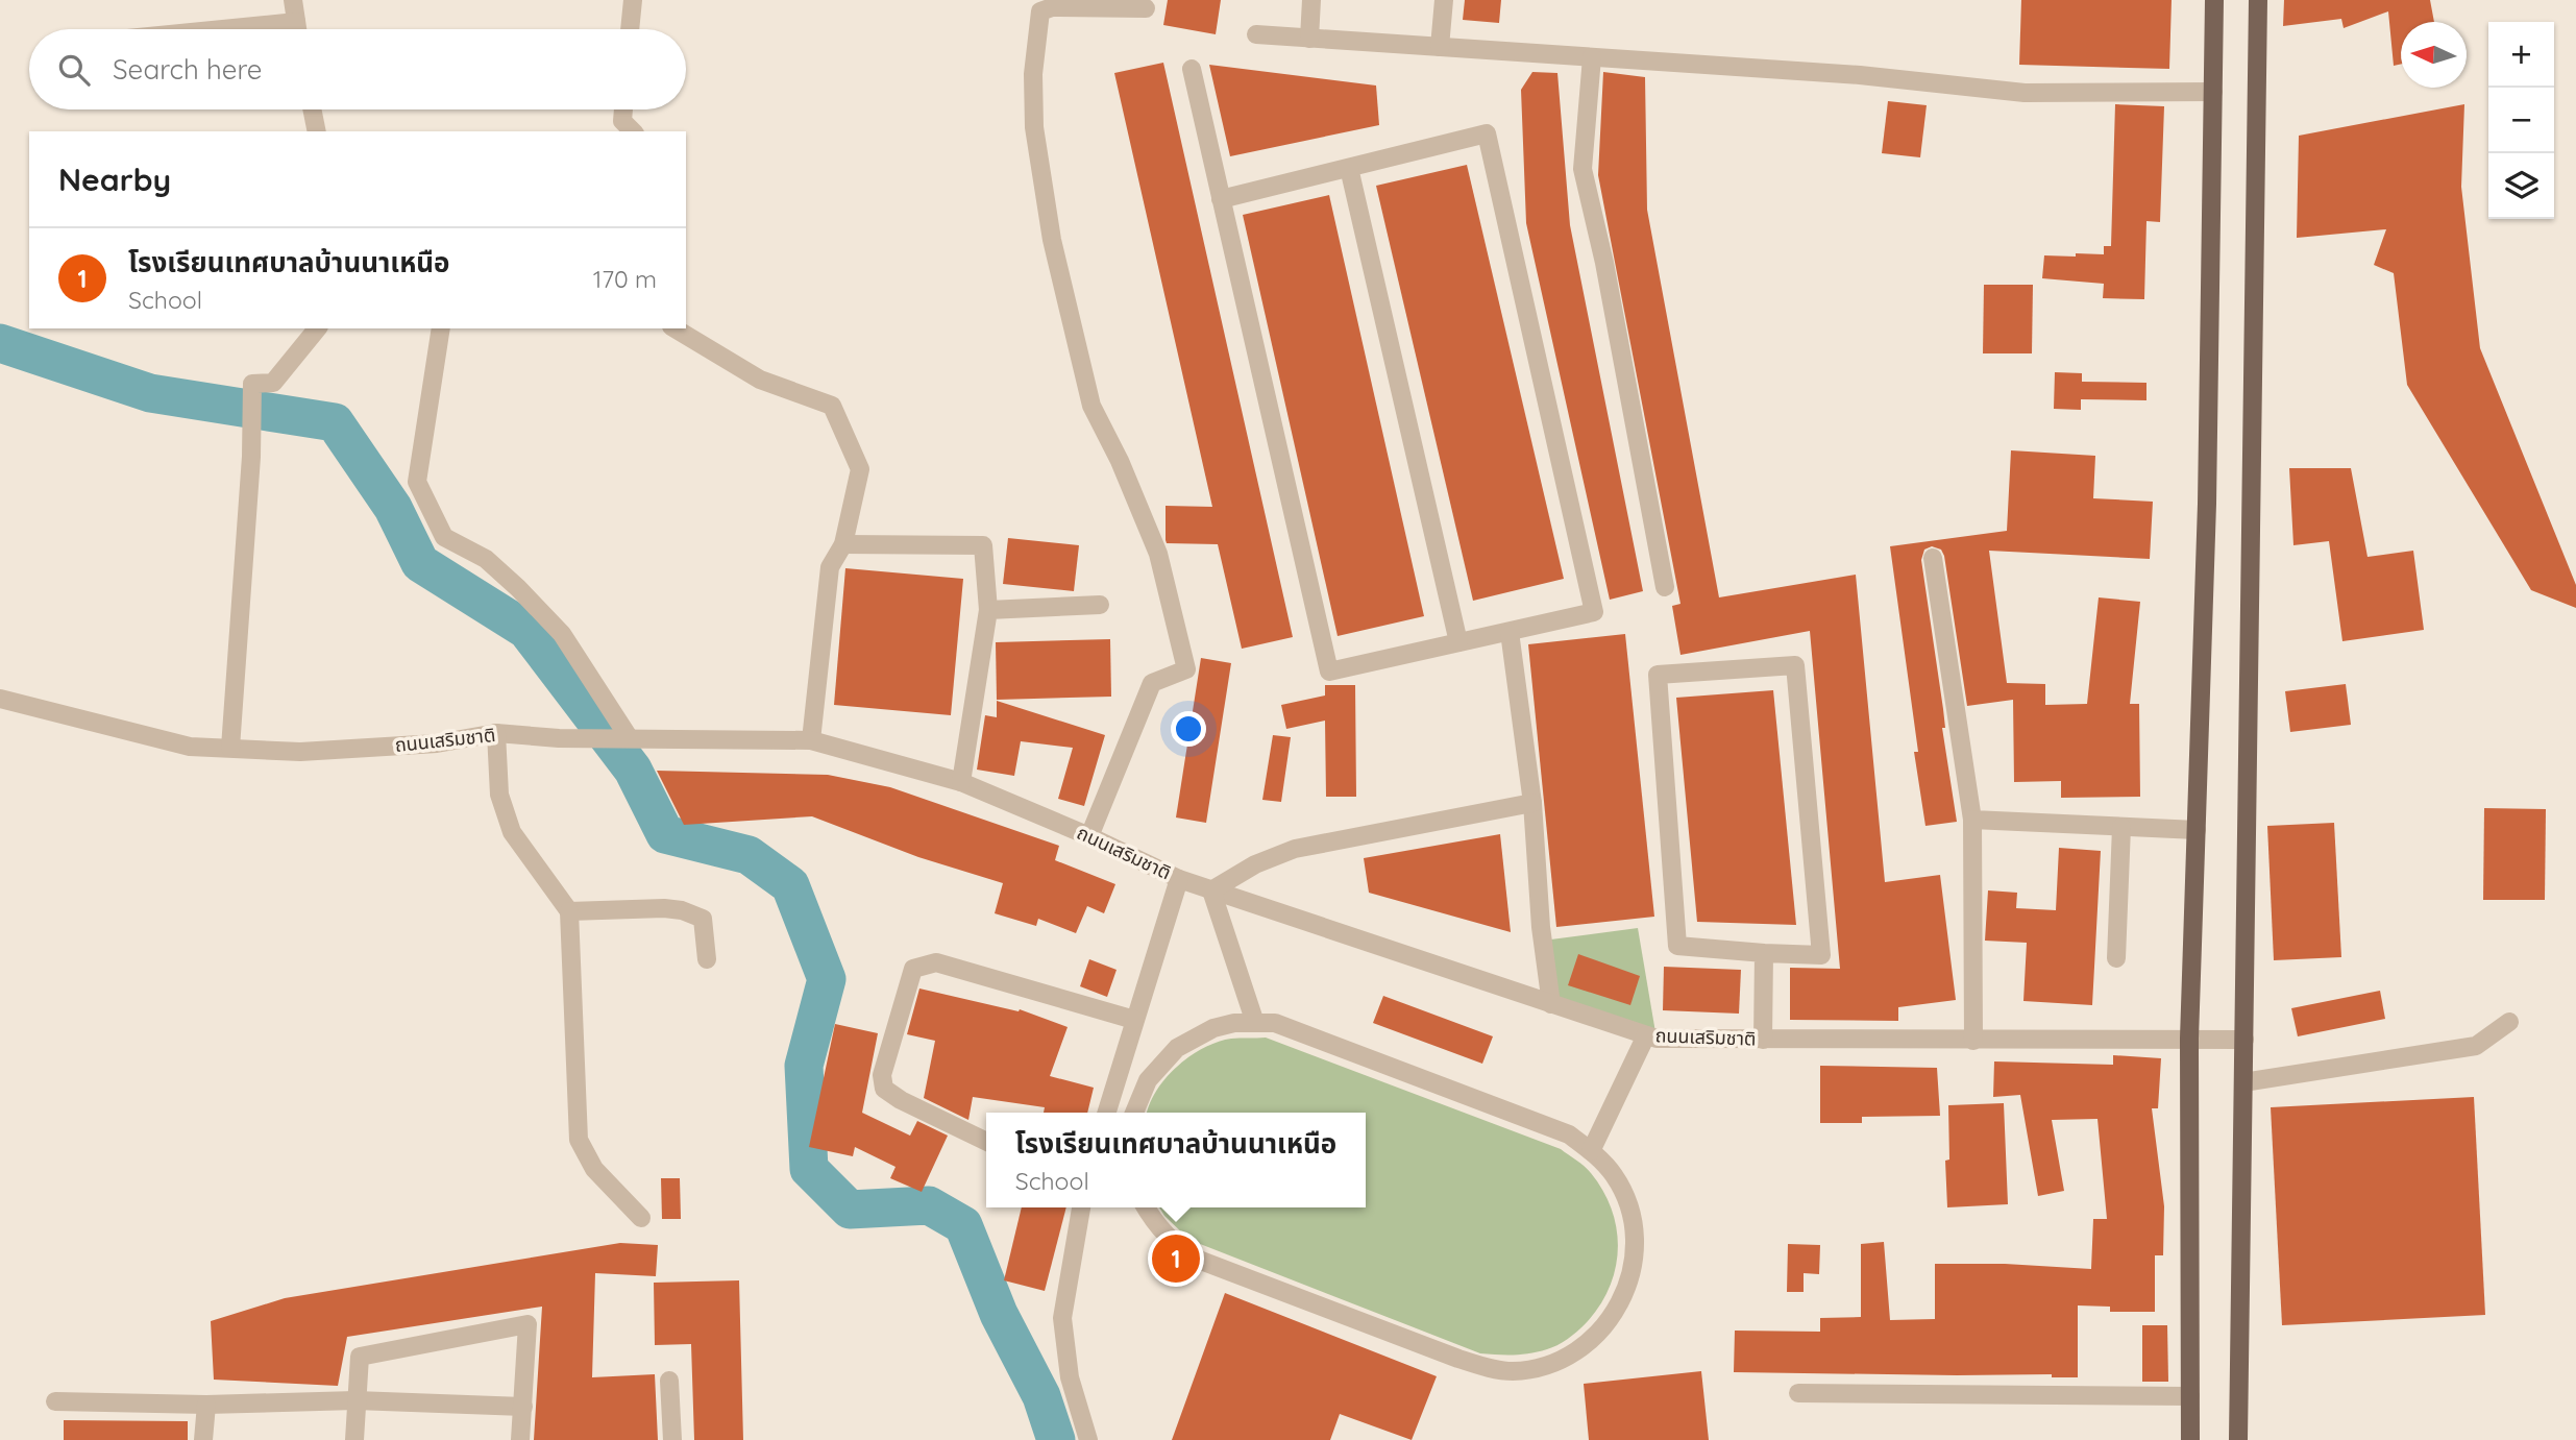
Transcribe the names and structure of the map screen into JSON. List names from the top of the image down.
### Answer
{
  "streets": {
    "street": ["ถนนเสริมชาติ"]
  },
  "north": "left",
  "page": {
    "map_buttons": ["+", "−"],
    "search": "Search here",
    "heading": "Nearby",
    "list": [
      {
        "mark": "1",
        "name": "โรงเรียนเทศบาลบ้านนาเหนือ",
        "note": "School",
        "value": "170 m"
      }
    ],
    "popup": ["โรงเรียนเทศบาลบ้านนาเหนือ", "School"],
    "pins": "1"
  }
}
